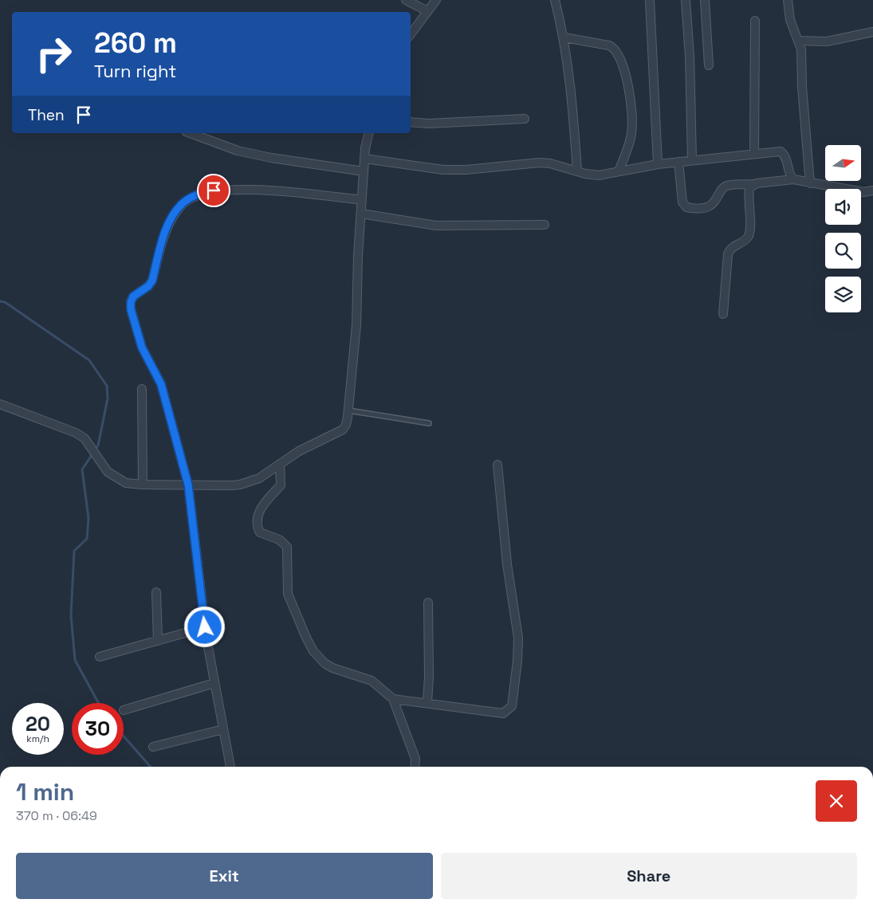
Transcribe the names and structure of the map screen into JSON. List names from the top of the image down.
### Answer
{
  "north": "right",
  "page": {
    "turn": ["260 m", "Turn right"],
    "then": "Then",
    "speed": "20 km/h",
    "limit": "30",
    "heading": ["1 min", "370 m · 06:49"],
    "buttons": ["Exit", "Share"]
  }
}
